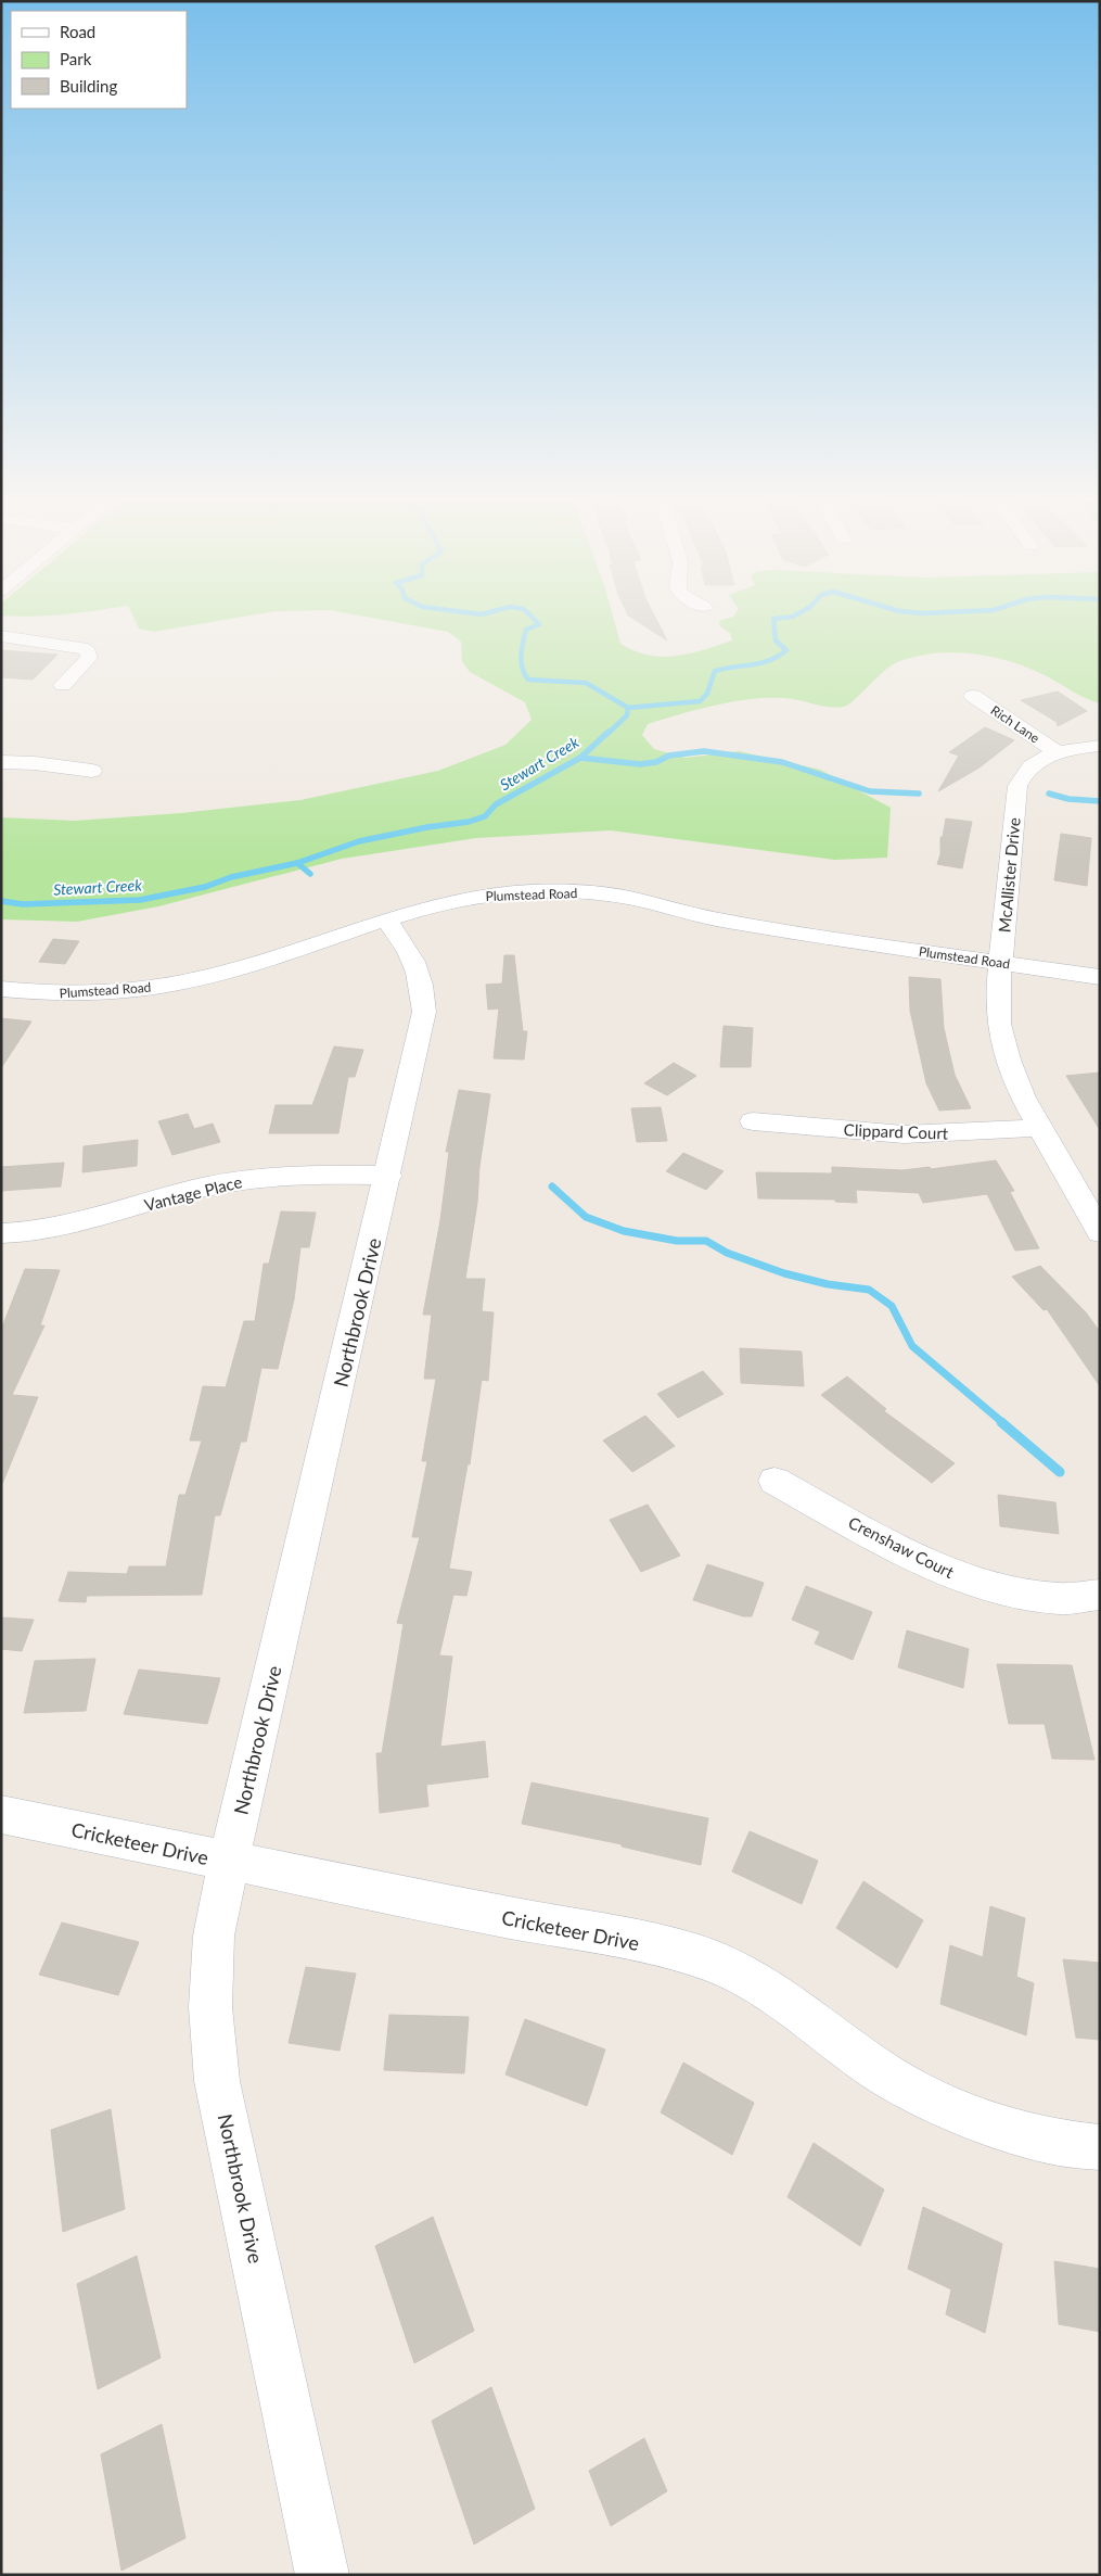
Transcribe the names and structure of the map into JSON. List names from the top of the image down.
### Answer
{
  "streets": {
    "street": [
      "Rich Lane",
      "McAllister Drive",
      "Plumstead Road",
      "Clippard Court",
      "Vantage Place",
      "Northbrook Drive",
      "Crenshaw Court",
      "Cricketeer Drive"
    ]
  },
  "crossings": [
    ["Rich Lane", "McAllister Drive"],
    ["McAllister Drive", "Plumstead Road"],
    ["McAllister Drive", "Clippard Court"],
    ["Plumstead Road", "Northbrook Drive"],
    ["Vantage Place", "Northbrook Drive"],
    ["Northbrook Drive", "Cricketeer Drive"]
  ],
  "water": ["Stewart Creek"],
  "legend": ["Road", "Park", "Building"]
}
